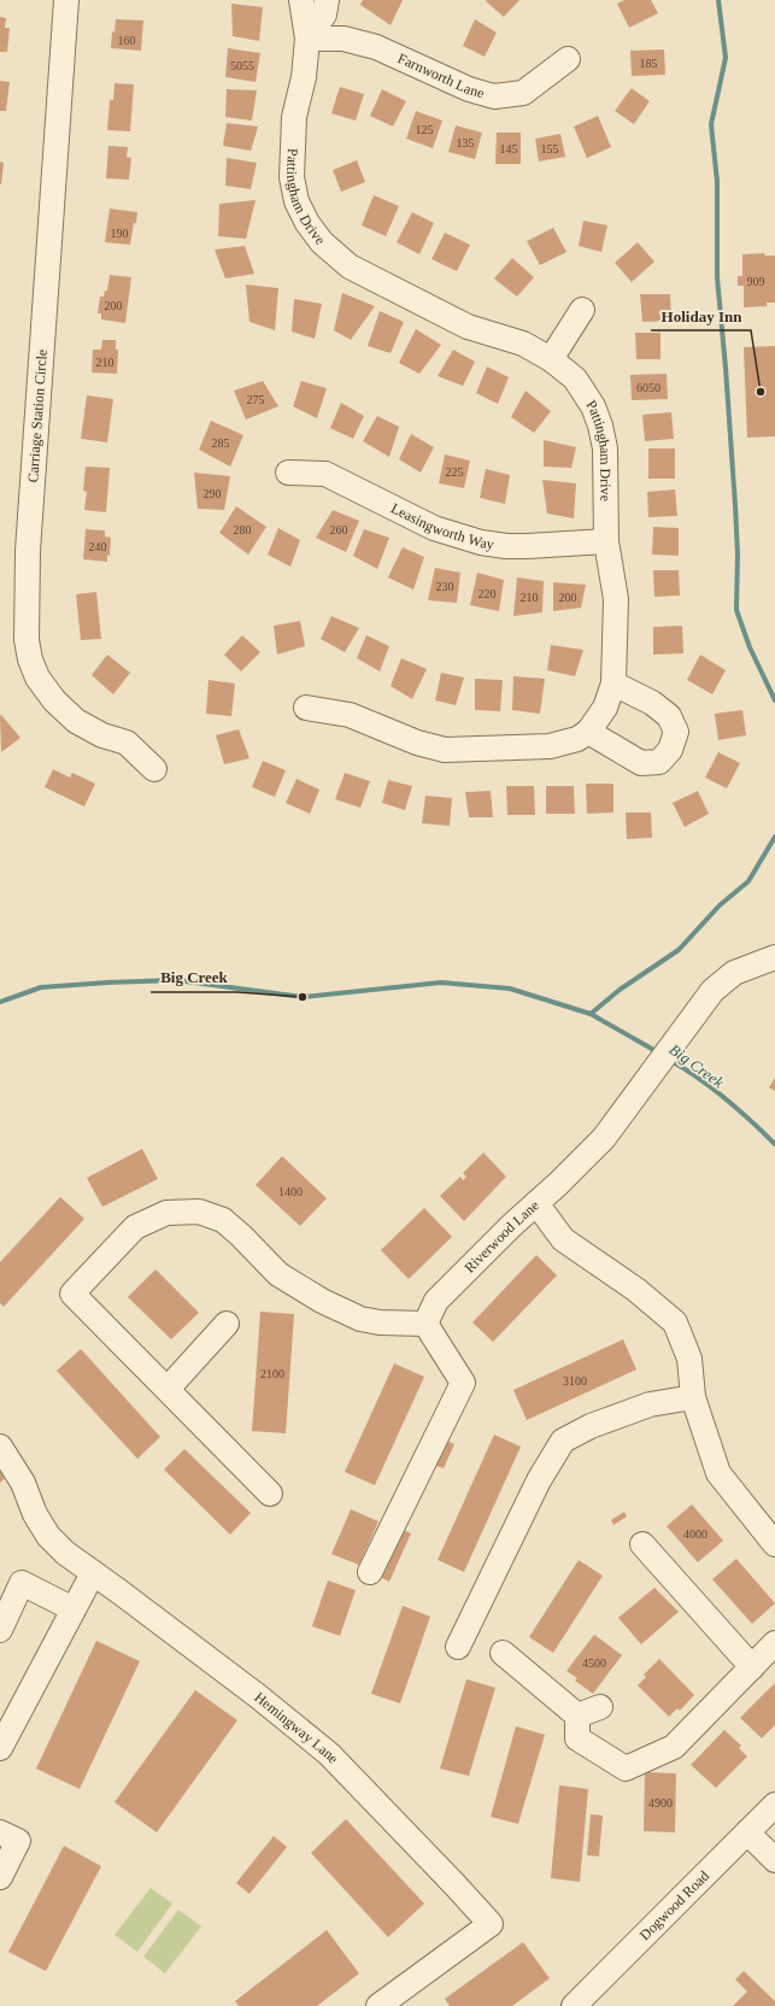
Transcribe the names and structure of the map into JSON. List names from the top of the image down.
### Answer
{
  "streets": {
    "street": [
      "Farnworth Lane",
      "Pattingham Drive",
      "Carriage Station Circle",
      "Leasingworth Way",
      "Riverwood Lane",
      "Hemingway Lane",
      "Dogwood Road"
    ]
  },
  "crossings": [
    ["Farnworth Lane", "Pattingham Drive"],
    ["Pattingham Drive", "Leasingworth Way"]
  ],
  "water": ["Big Creek"],
  "places": ["Holiday Inn", "Big Creek"],
  "house_numbers": [
    "160",
    "185",
    "5055",
    "125",
    "135",
    "145",
    "155",
    "190",
    "909",
    "200",
    "210",
    "6050",
    "275",
    "285",
    "225",
    "290",
    "280",
    "260",
    "240",
    "230",
    "220",
    "210",
    "200",
    "1400",
    "2100",
    "3100",
    "4000",
    "4500",
    "4900"
  ]
}
